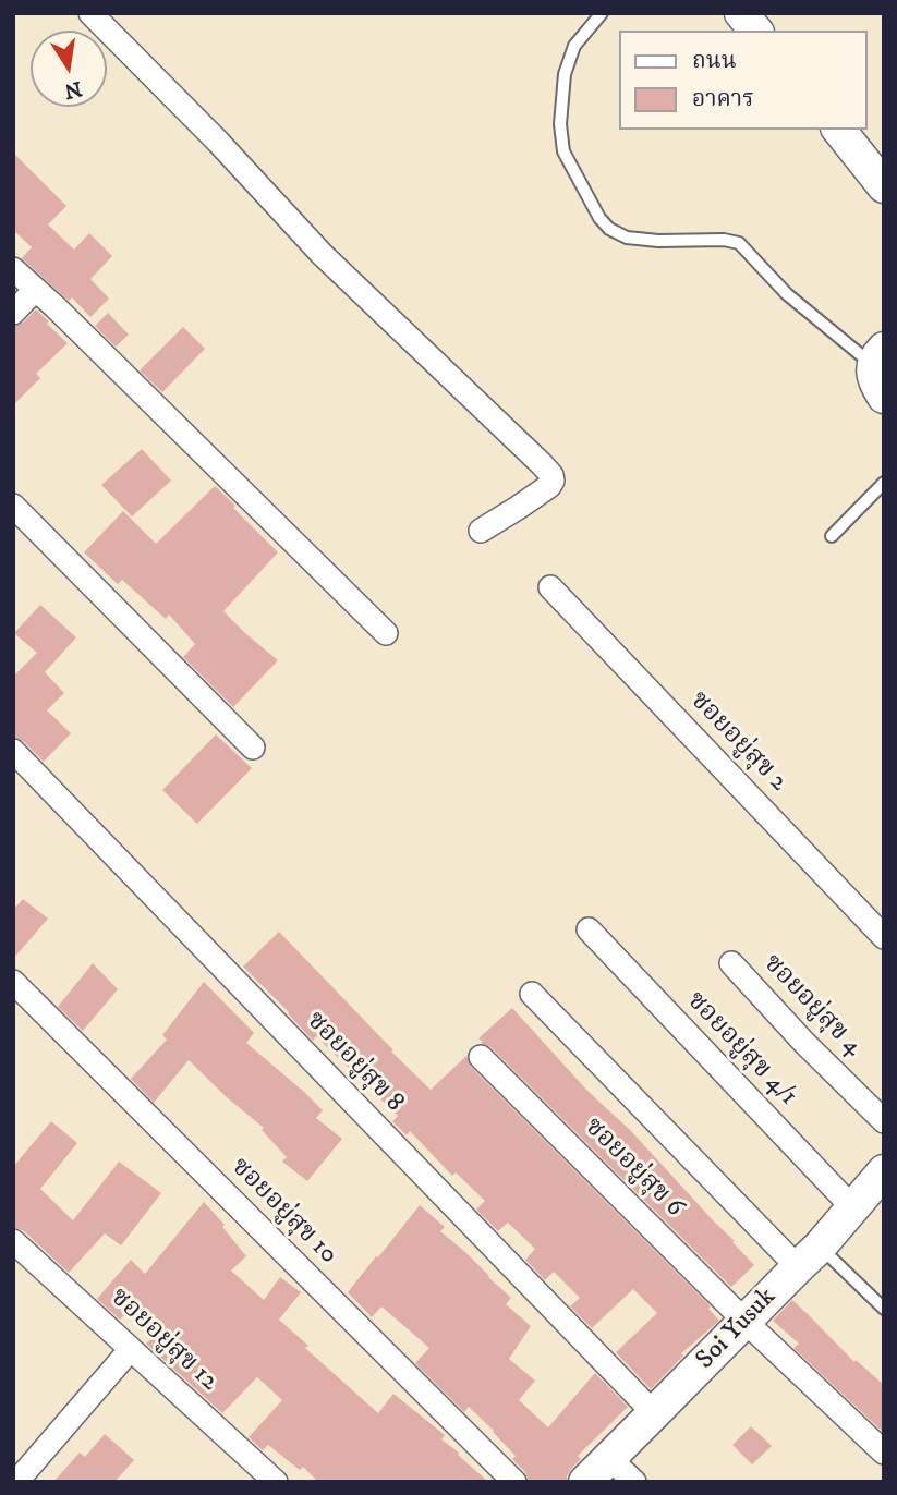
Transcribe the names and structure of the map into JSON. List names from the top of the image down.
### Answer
{
  "streets": {
    "street": [
      "ซอยอยู่สุข 2",
      "ซอยอยู่สุข 4",
      "ซอยอยู่สุข 4/1",
      "ซอยอยู่สุข 8",
      "ซอยอยู่สุข 6",
      "ซอยอยู่สุข 10",
      "Soi Yusuk",
      "ซอยอยู่สุข 12"
    ]
  },
  "crossings": [
    ["ซอยอยู่สุข 4/1", "Soi Yusuk"],
    ["ซอยอยู่สุข 8", "Soi Yusuk"],
    ["ซอยอยู่สุข 6", "Soi Yusuk"]
  ],
  "legend": ["ถนน", "อาคาร"],
  "north": "bottom"
}
